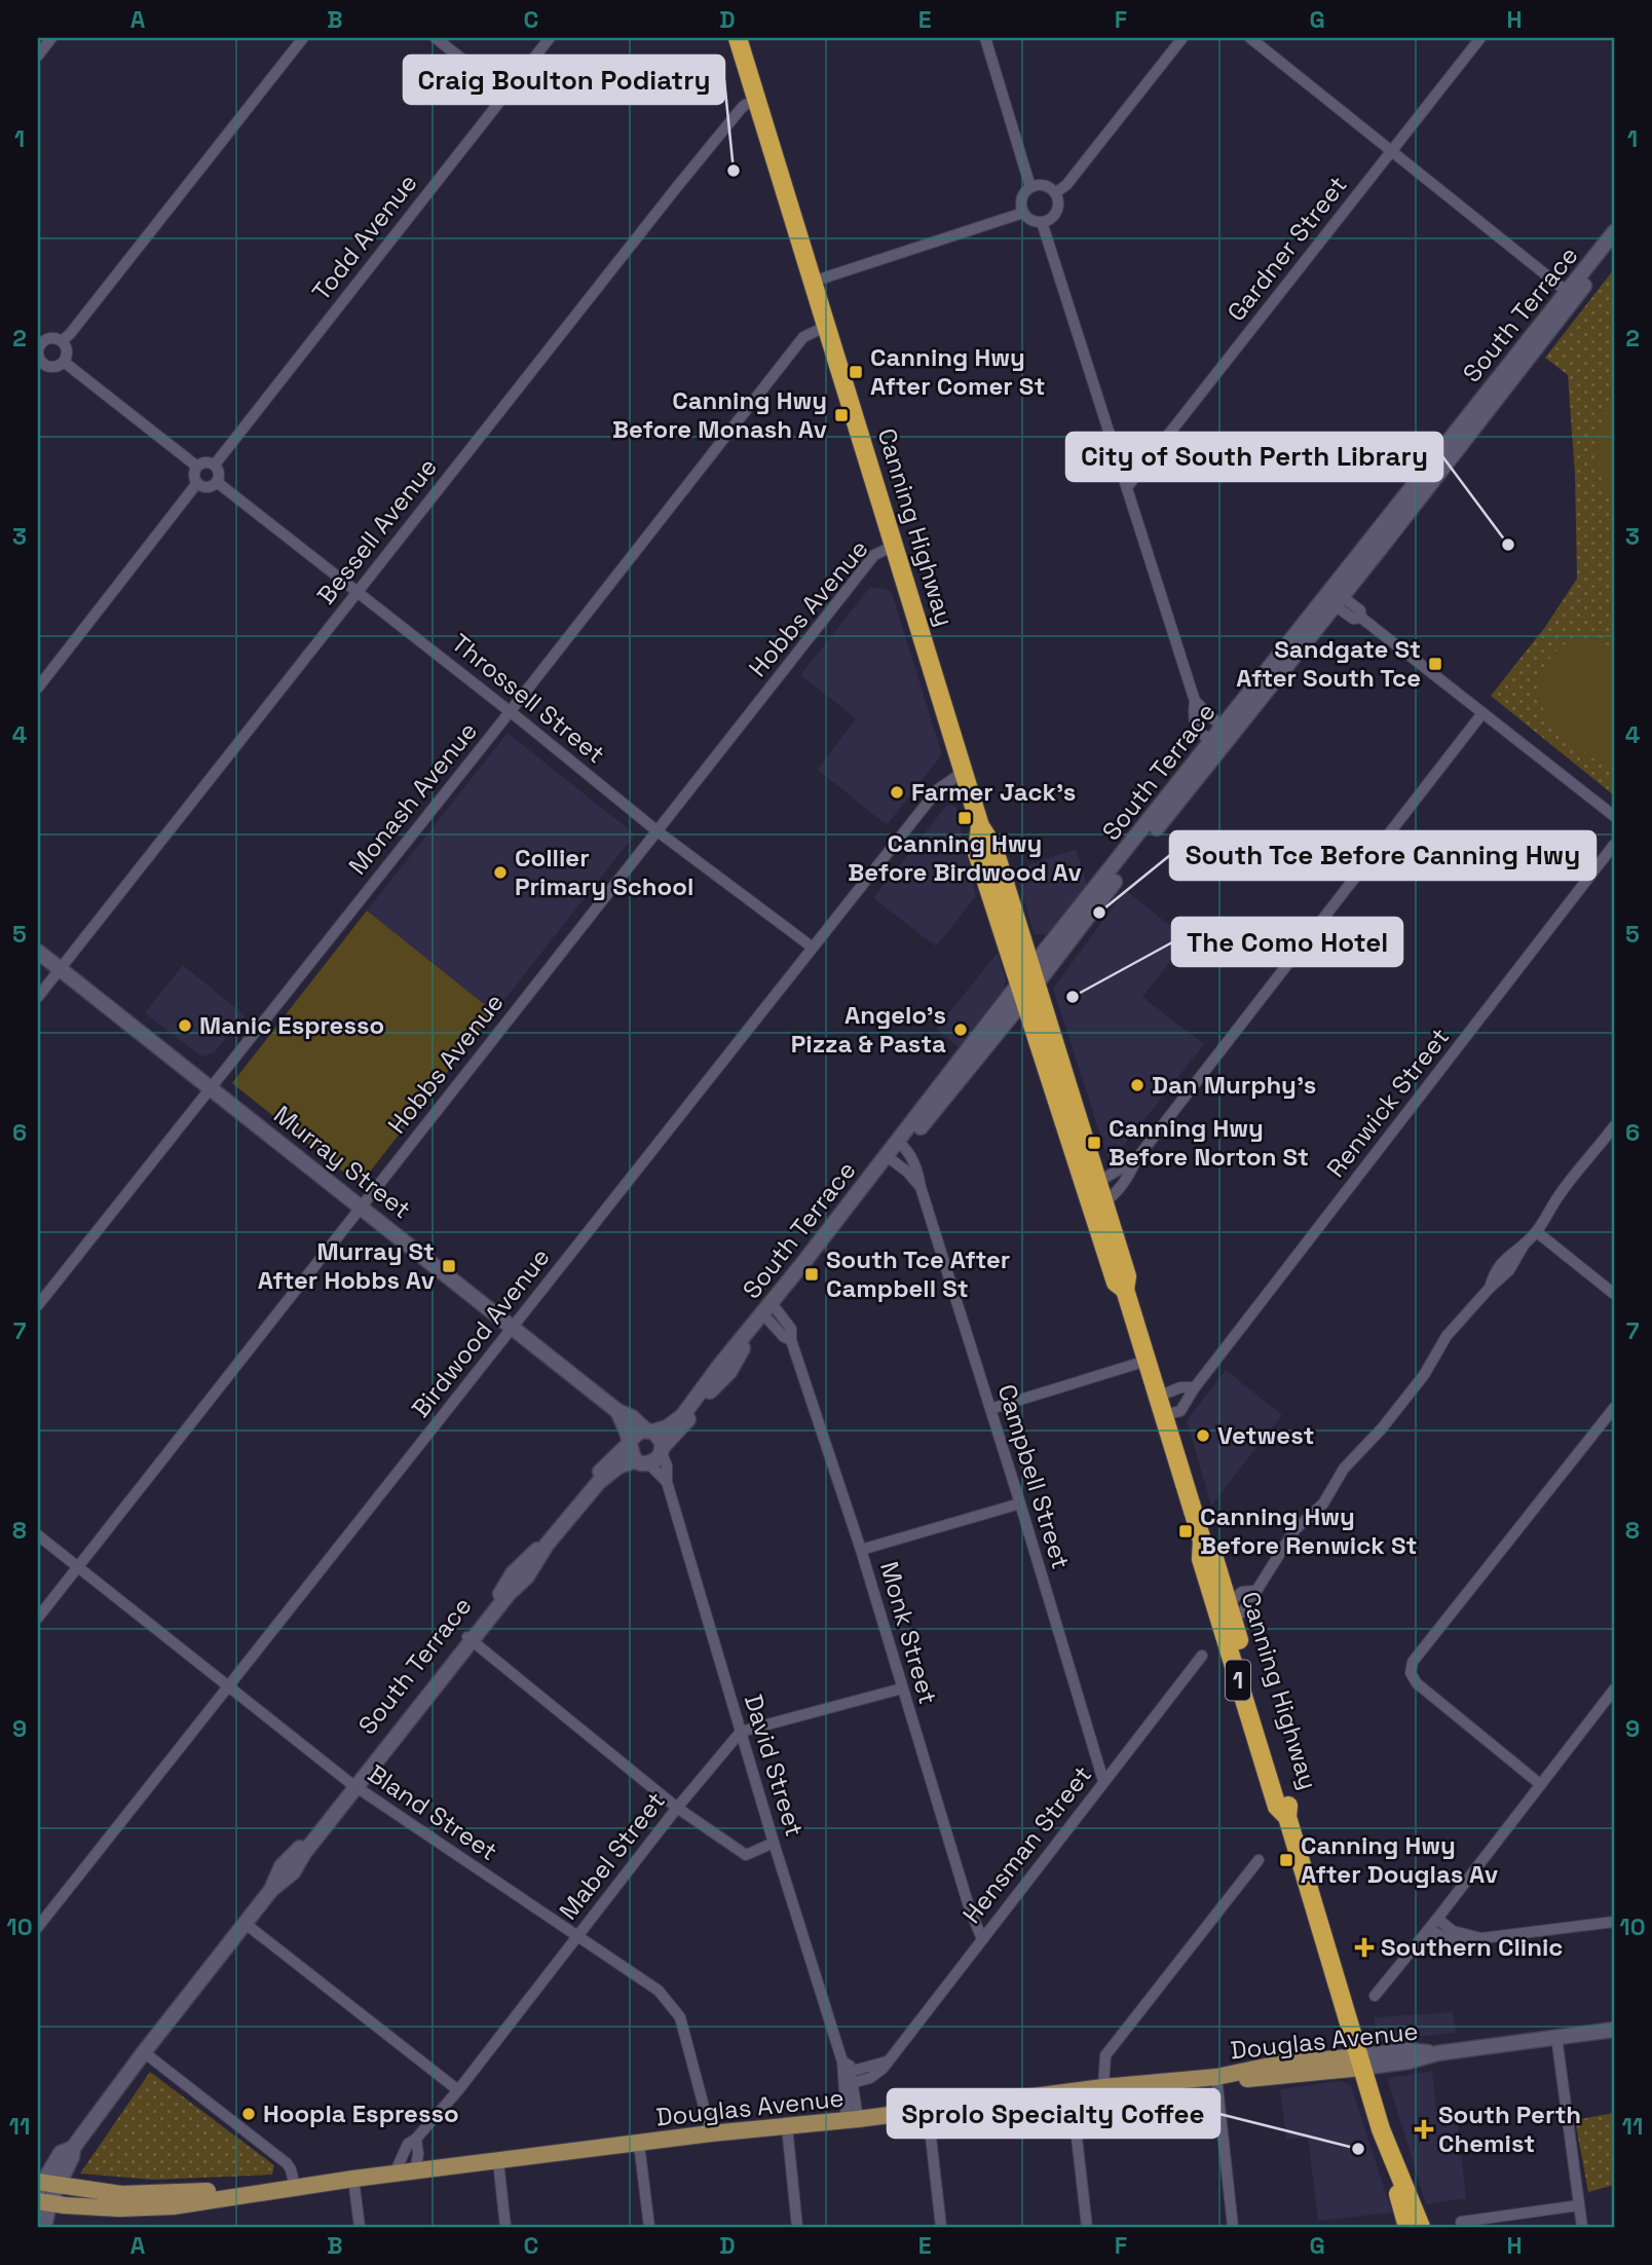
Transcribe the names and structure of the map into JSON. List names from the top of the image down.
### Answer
{
  "streets": {
    "highway": ["Canning Highway", "1"],
    "main road": ["South Terrace", "Murray Street", "Douglas Avenue"],
    "street": [
      "Todd Avenue",
      "Gardner Street",
      "Bessell Avenue",
      "Hobbs Avenue",
      "Throssell Street",
      "Monash Avenue",
      "Renwick Street",
      "Birdwood Avenue",
      "Campbell Street",
      "Monk Street",
      "David Street",
      "Bland Street",
      "Hensman Street",
      "Mabel Street"
    ]
  },
  "crossings": [
    ["Todd Avenue", "Throssell Street"],
    ["South Terrace", "Canning Highway"],
    ["South Terrace", "Murray Street"],
    ["South Terrace", "Campbell Street"],
    ["South Terrace", "Monk Street"],
    ["South Terrace", "David Street"],
    ["South Terrace", "Bland Street"],
    ["South Terrace", "Douglas Avenue"],
    ["Canning Highway", "Bessell Avenue"],
    ["Canning Highway", "Hobbs Avenue"],
    ["Canning Highway", "Monash Avenue"],
    ["Canning Highway", "Renwick Street"],
    ["Canning Highway", "Birdwood Avenue"],
    ["Canning Highway", "Douglas Avenue"],
    ["Bessell Avenue", "Throssell Street"],
    ["Bessell Avenue", "Murray Street"],
    ["Hobbs Avenue", "Throssell Street"],
    ["Hobbs Avenue", "Murray Street"],
    ["Hobbs Avenue", "Bland Street"],
    ["Throssell Street", "Monash Avenue"],
    ["Throssell Street", "Birdwood Avenue"],
    ["Monash Avenue", "Murray Street"],
    ["Murray Street", "Birdwood Avenue"],
    ["Murray Street", "David Street"],
    ["Birdwood Avenue", "Bland Street"],
    ["Campbell Street", "Hensman Street"],
    ["Monk Street", "Hensman Street"],
    ["David Street", "Hensman Street"],
    ["David Street", "Mabel Street"],
    ["David Street", "Douglas Avenue"],
    ["Bland Street", "Mabel Street"],
    ["Bland Street", "Douglas Avenue"],
    ["Mabel Street", "Douglas Avenue"]
  ],
  "places": {
    "other": [
      "Craig Boulton Podiatry",
      "City of South Perth Library",
      "Farmer Jack's",
      "Collier Primary School",
      "South Tce Before Canning Hwy",
      "The Como Hotel",
      "Manic Espresso",
      "Angelo's Pizza & Pasta",
      "Dan Murphy's",
      "Vetwest",
      "Hoopla Espresso",
      "Sprolo Specialty Coffee"
    ],
    "transit": [
      "Canning Hwy After Comer St",
      "Canning Hwy Before Monash Av",
      "Sandgate St After South Tce",
      "Canning Hwy Before Birdwood Av",
      "Canning Hwy Before Norton St",
      "Murray St After Hobbs Av",
      "South Tce After Campbell St",
      "Canning Hwy Before Renwick St",
      "Canning Hwy After Douglas Av"
    ],
    "health": ["Southern Clinic", "South Perth Chemist"]
  },
  "grid": {
    "columns": [
      "A",
      "B",
      "C",
      "D",
      "E",
      "F",
      "G",
      "H"
    ],
    "rows": [
      "1",
      "2",
      "3",
      "4",
      "5",
      "6",
      "7",
      "8",
      "9",
      "10",
      "11"
    ]
  }
}
